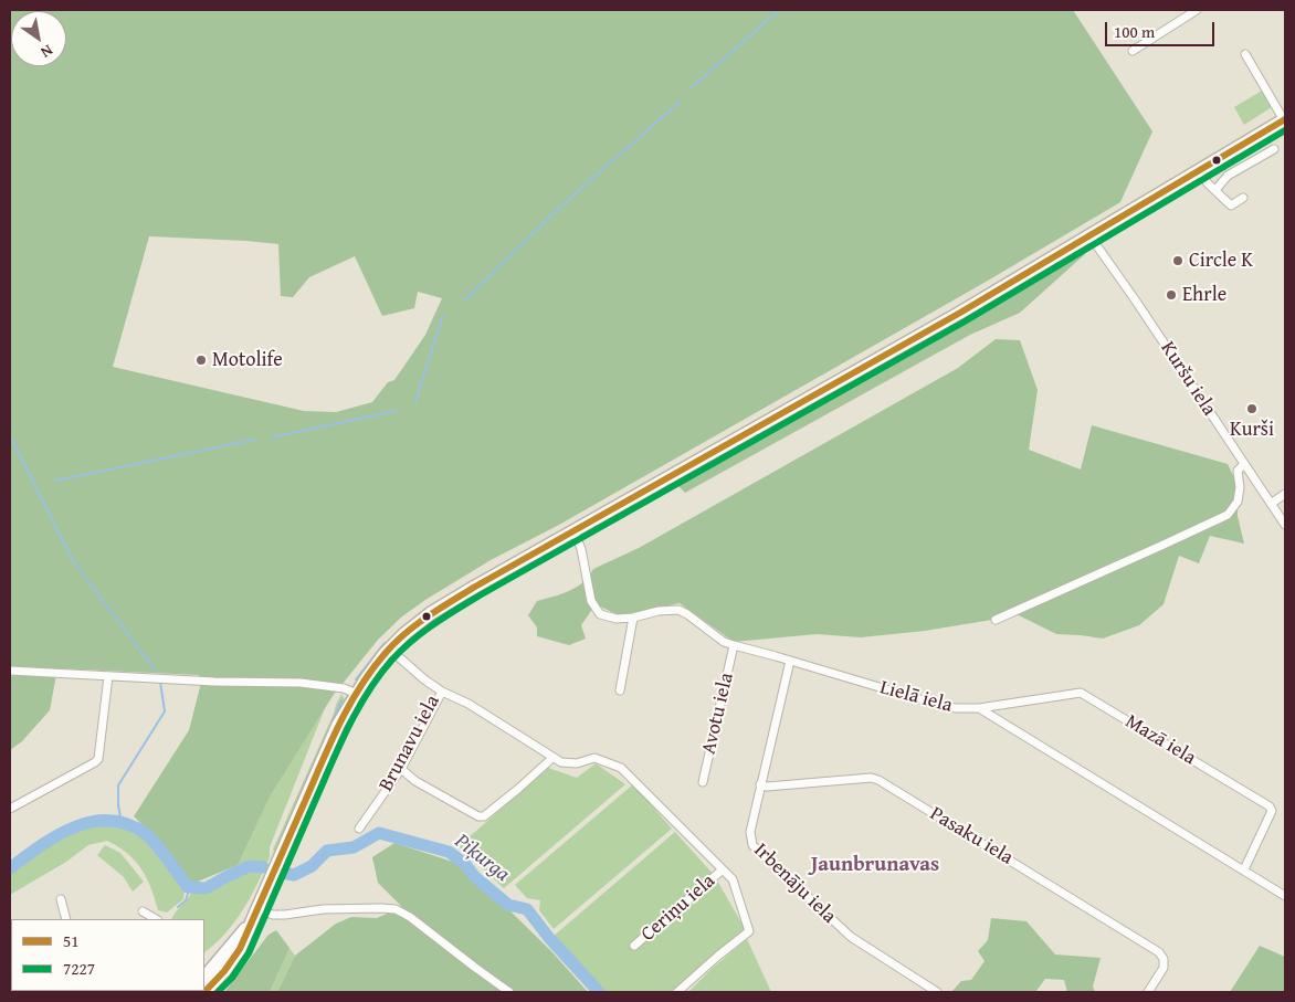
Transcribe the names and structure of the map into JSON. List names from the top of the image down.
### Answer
{
  "streets": {
    "street": [
      "Kuršu iela",
      "Lielā iela",
      "Avotu iela",
      "Mazā iela",
      "Brunavu iela",
      "Pasaku iela",
      "Irbenāju iela",
      "Ceriņu iela"
    ]
  },
  "crossings": [
    ["Lielā iela", "Avotu iela"],
    ["Lielā iela", "Mazā iela"],
    ["Lielā iela", "Irbenāju iela"],
    ["Pasaku iela", "Irbenāju iela"]
  ],
  "districts": ["Jaunbrunavas"],
  "water": ["Piķurga"],
  "places": [
    "Circle K",
    "Ehrle",
    "Motolife",
    "Kurši"
  ],
  "lines": ["transit line 51", "transit line 7227"],
  "legend": ["51", "7227"],
  "scale_bar": "100 m",
  "north": "bottom right"
}
